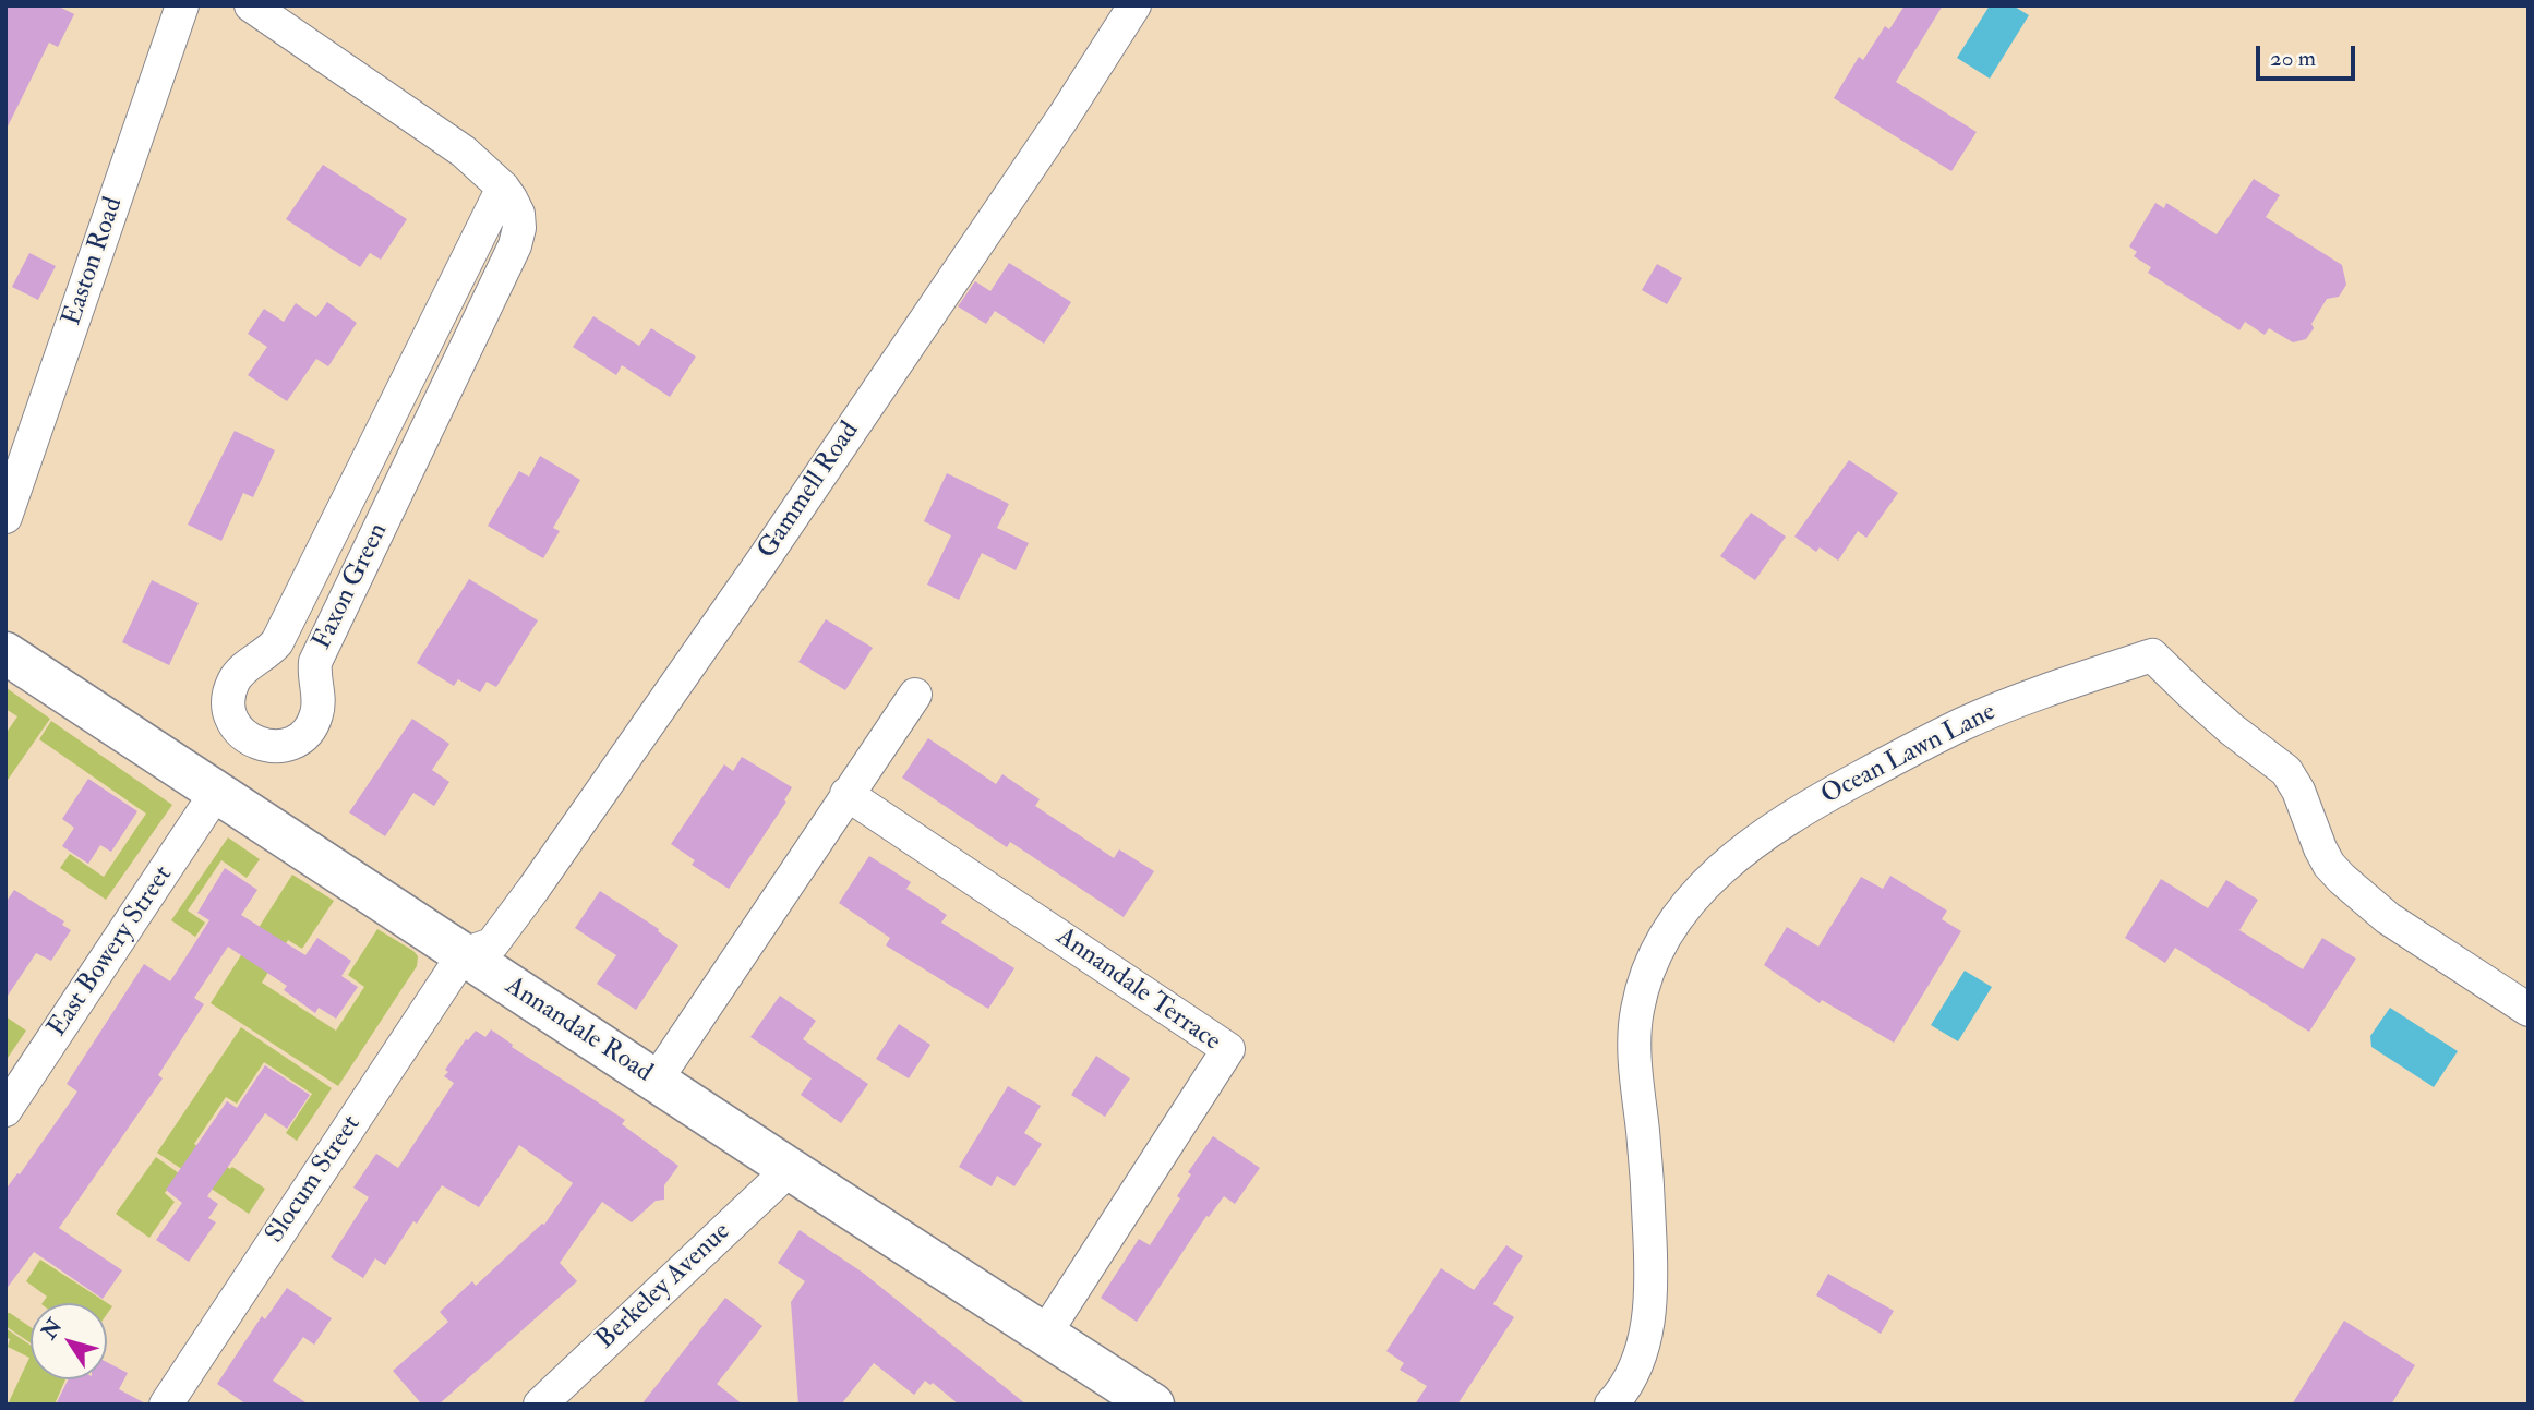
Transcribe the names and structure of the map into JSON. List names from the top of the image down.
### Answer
{
  "streets": {
    "street": [
      "Easton Road",
      "Gammell Road",
      "Faxon Green",
      "Ocean Lawn Lane",
      "East Bowery Street",
      "Annandale Terrace",
      "Annandale Road",
      "Slocum Street",
      "Berkeley Avenue"
    ]
  },
  "crossings": [
    ["Gammell Road", "Annandale Road"],
    ["Gammell Road", "Slocum Street"],
    ["East Bowery Street", "Annandale Road"],
    ["Annandale Terrace", "Annandale Road"],
    ["Annandale Road", "Slocum Street"],
    ["Annandale Road", "Berkeley Avenue"]
  ],
  "scale_bar": "20 m",
  "north": "top left"
}
